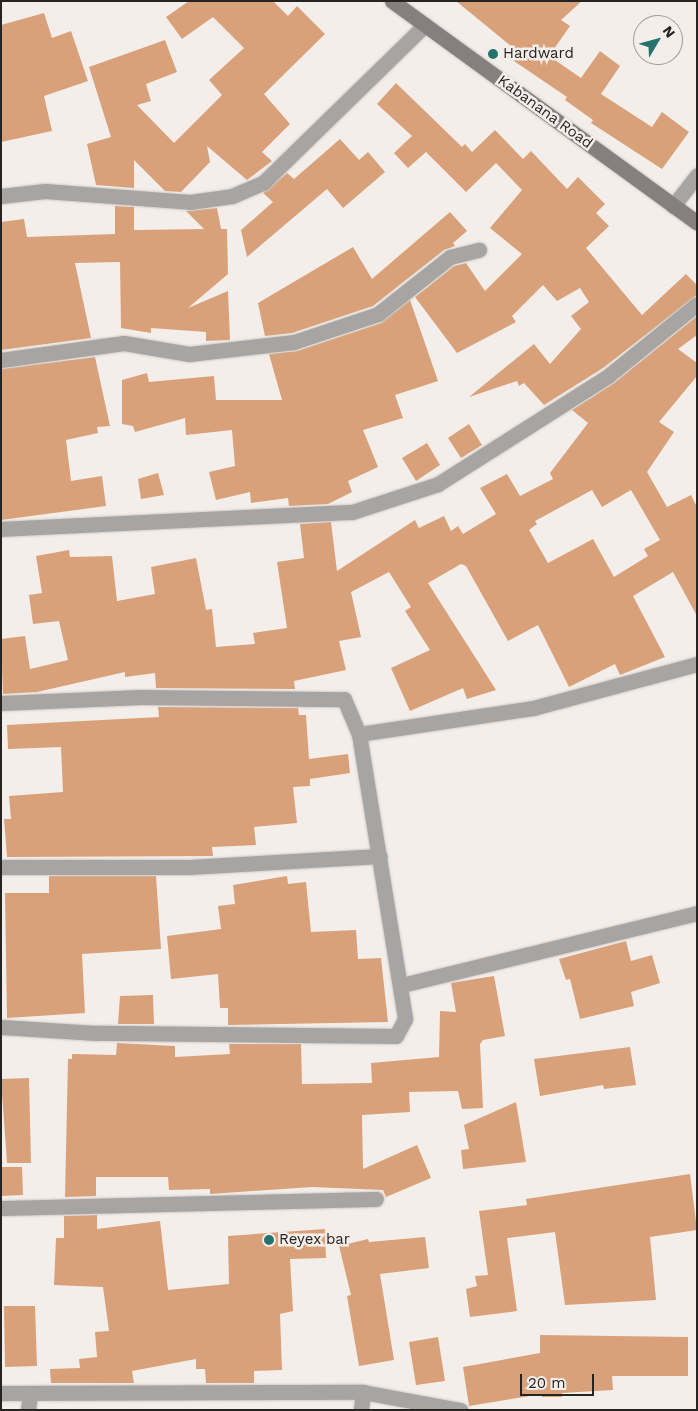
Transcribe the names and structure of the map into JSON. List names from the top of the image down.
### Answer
{
  "streets": {
    "street": ["Kabanana Road"]
  },
  "places": ["Hardward", "Reyex bar"],
  "scale_bar": "20 m",
  "north": "top right"
}
